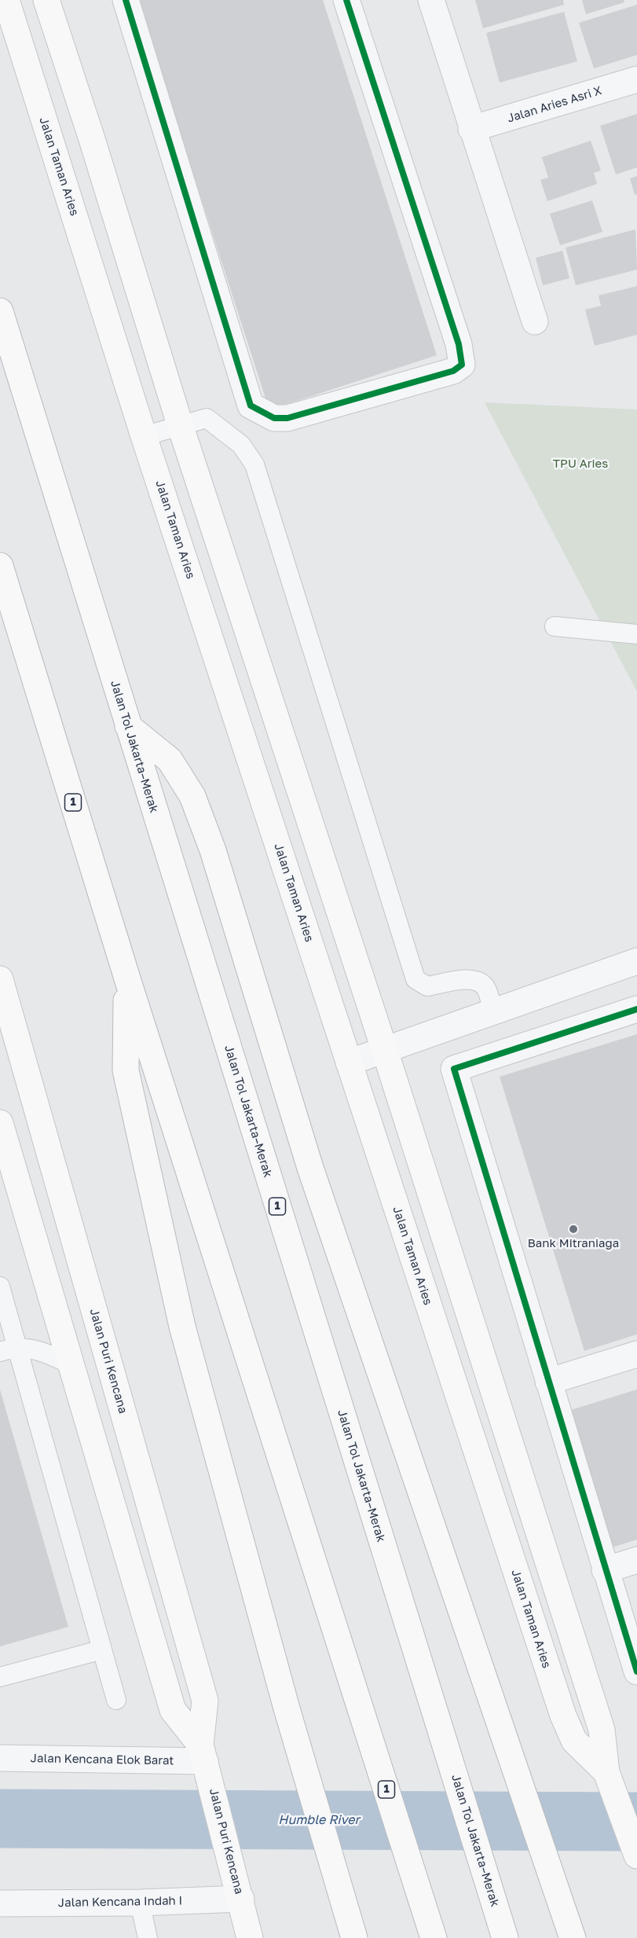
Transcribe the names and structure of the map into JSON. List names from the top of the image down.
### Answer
{
  "streets": {
    "main road": [
      "Jalan Taman Aries",
      "Jalan Tol Jakarta–Merak",
      "1",
      "Jalan Puri Kencana"
    ],
    "street": ["Jalan Aries Asri X", "Jalan Kencana Elok Barat", "Jalan Kencana Indah I"]
  },
  "crossings": [
    ["Jalan Puri Kencana", "Jalan Kencana Elok Barat"],
    ["Jalan Puri Kencana", "Jalan Kencana Indah I"]
  ],
  "water": ["Humble River"],
  "parks": ["TPU Aries"],
  "places": ["Bank Mitraniaga"]
}
